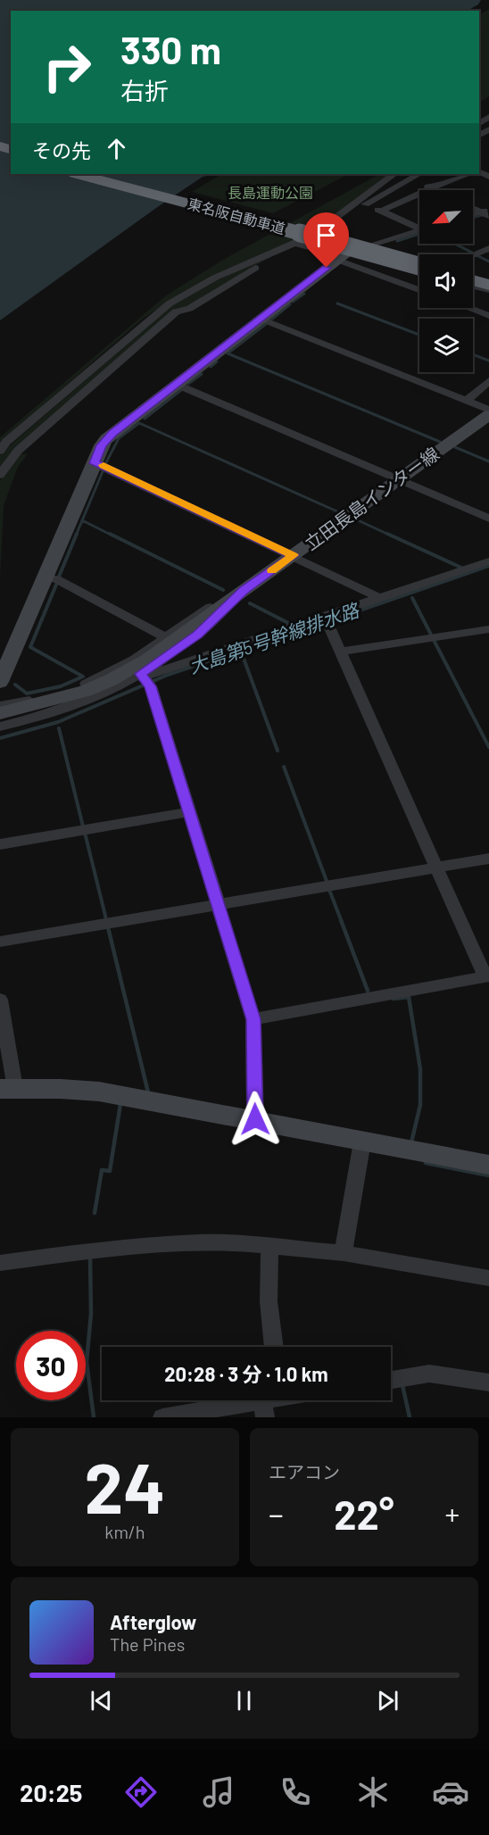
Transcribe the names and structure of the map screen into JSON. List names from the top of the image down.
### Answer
{
  "streets": {
    "highway": ["東名阪自動車道"],
    "street": ["立田長島インター線"]
  },
  "water": ["大島第5号幹線排水路"],
  "parks": ["長島運動公園"],
  "north": "bottom left",
  "page": {
    "turn": ["330 m", "右折"],
    "then": "その先",
    "limit": "30",
    "trip": "20:28 · 3 分 · 1.0 km",
    "tile": [
      ["24", "km/h"],
      "エアコン"
    ],
    "heat": ["−", "22°", "+"],
    "song": ["Afterglow", "The Pines"],
    "tabs": "20:25"
  }
}
